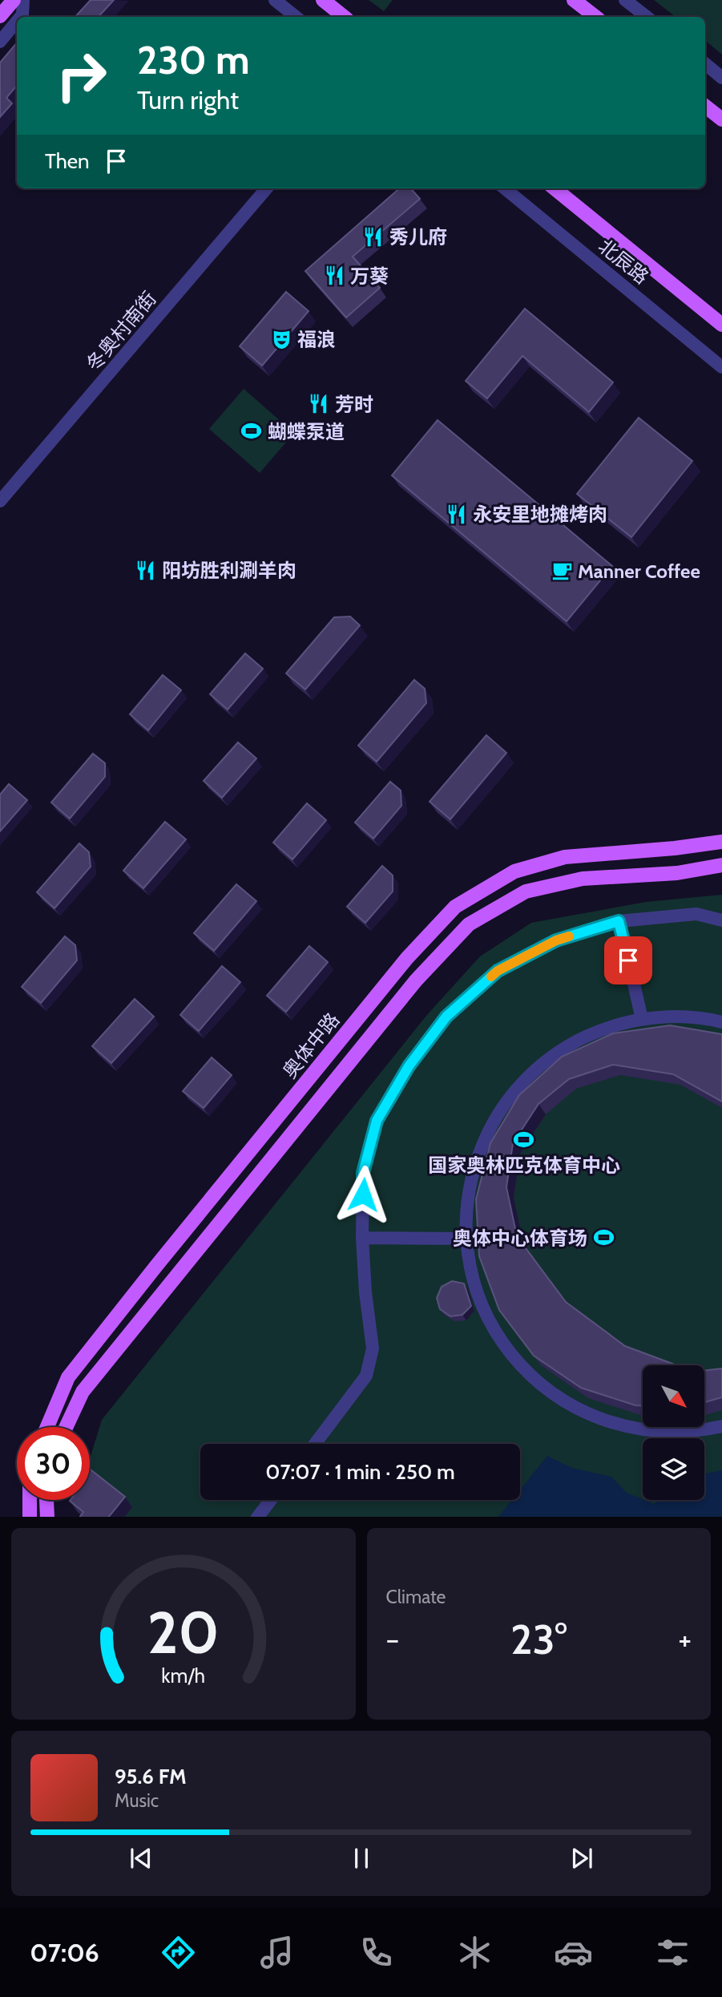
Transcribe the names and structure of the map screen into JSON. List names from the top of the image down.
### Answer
{
  "streets": {
    "main road": ["北辰路", "奥体中路"],
    "street": ["冬奥村南街"]
  },
  "places": {
    "restaurant": [
      "秀儿府",
      "万葵",
      "芳时",
      "永安里地摊烤肉",
      "阳坊胜利涮羊肉"
    ],
    "theatre": ["福浪"],
    "sports": ["蝴蝶泵道", "国家奥林匹克体育中心", "奥体中心体育场"],
    "cafe": ["Manner Coffee"]
  },
  "north": "bottom right",
  "page": {
    "turn": ["230 m", "Turn right"],
    "then": "Then",
    "limit": "30",
    "trip": "07:07 · 1 min · 250 m",
    "tile": "Climate",
    "heat": ["−", "23°", "+"],
    "song": ["95.6 FM", "Music"],
    "tabs": "07:06",
    "gauge": ["20", "km/h"]
  }
}
